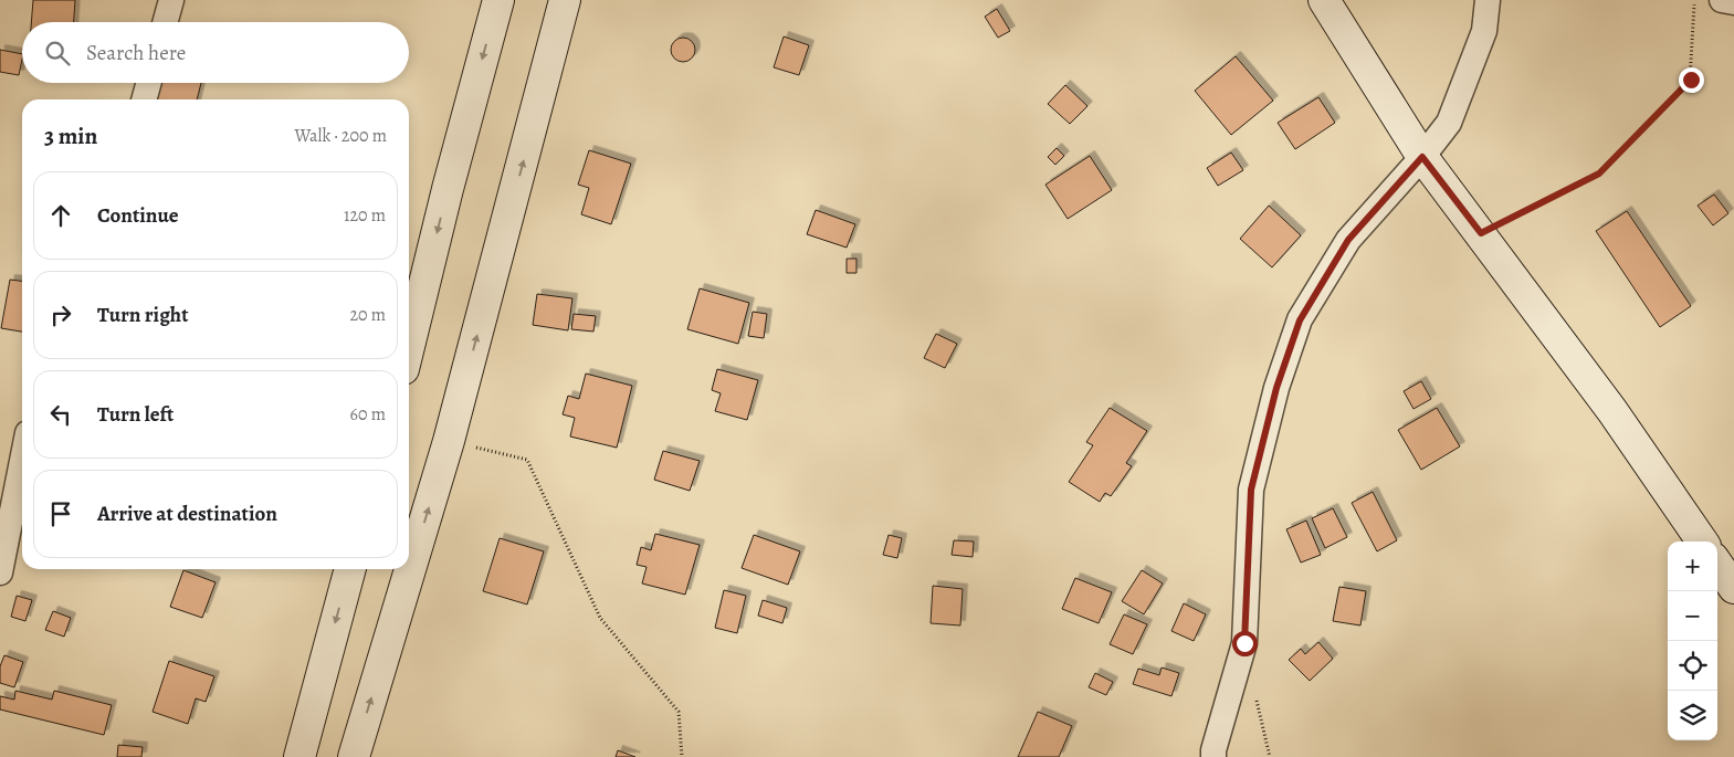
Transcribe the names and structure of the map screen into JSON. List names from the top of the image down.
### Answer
{
  "page": {
    "search": "Search here",
    "heading": ["3 min", "Walk · 200 m"],
    "list": [
      ["Continue", "120 m"],
      ["Turn right", "20 m"],
      ["Turn left", "60 m"],
      "Arrive at destination"
    ],
    "map_buttons": ["+", "−"]
  }
}
